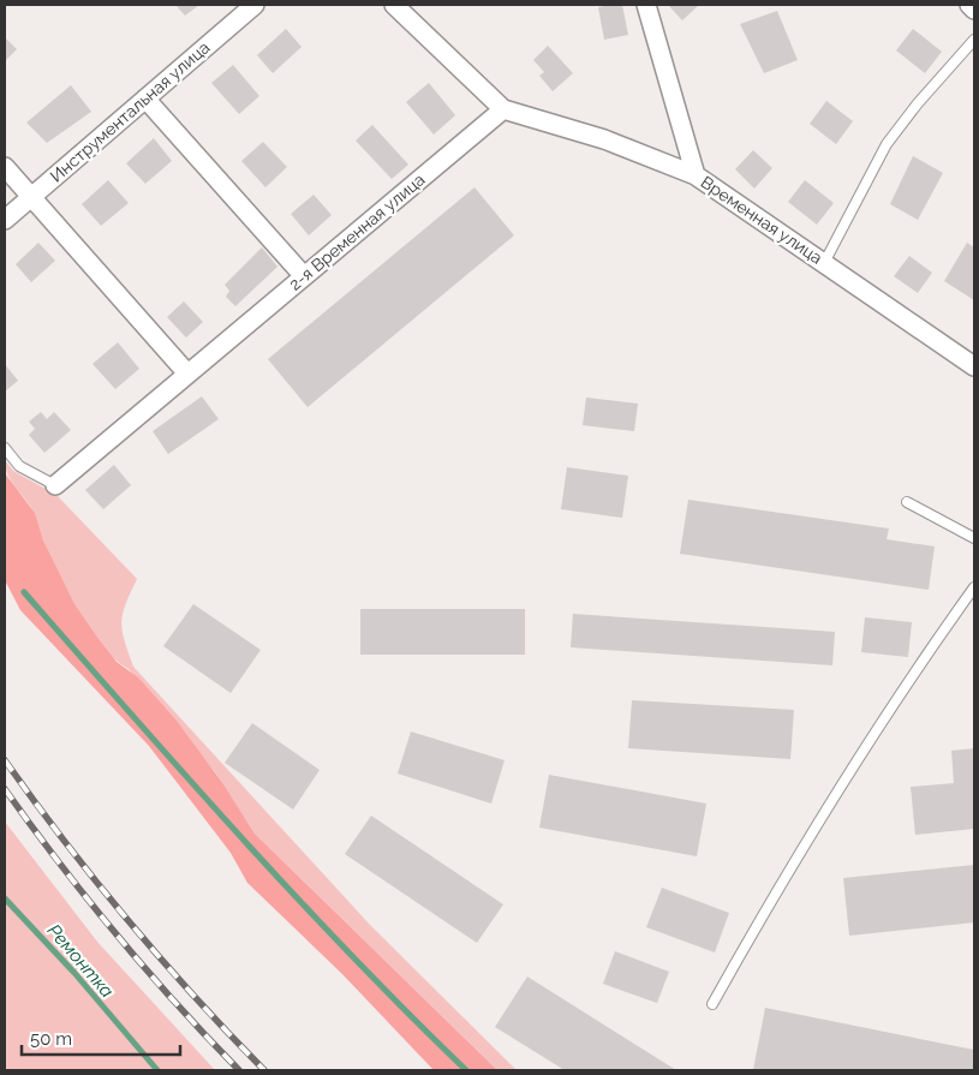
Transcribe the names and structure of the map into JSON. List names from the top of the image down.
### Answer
{
  "streets": {
    "street": ["Инструментальная улица", "Временная улица", "2-я Временная улица"]
  },
  "water": ["Ремонтка"],
  "scale_bar": "50 m"
}
